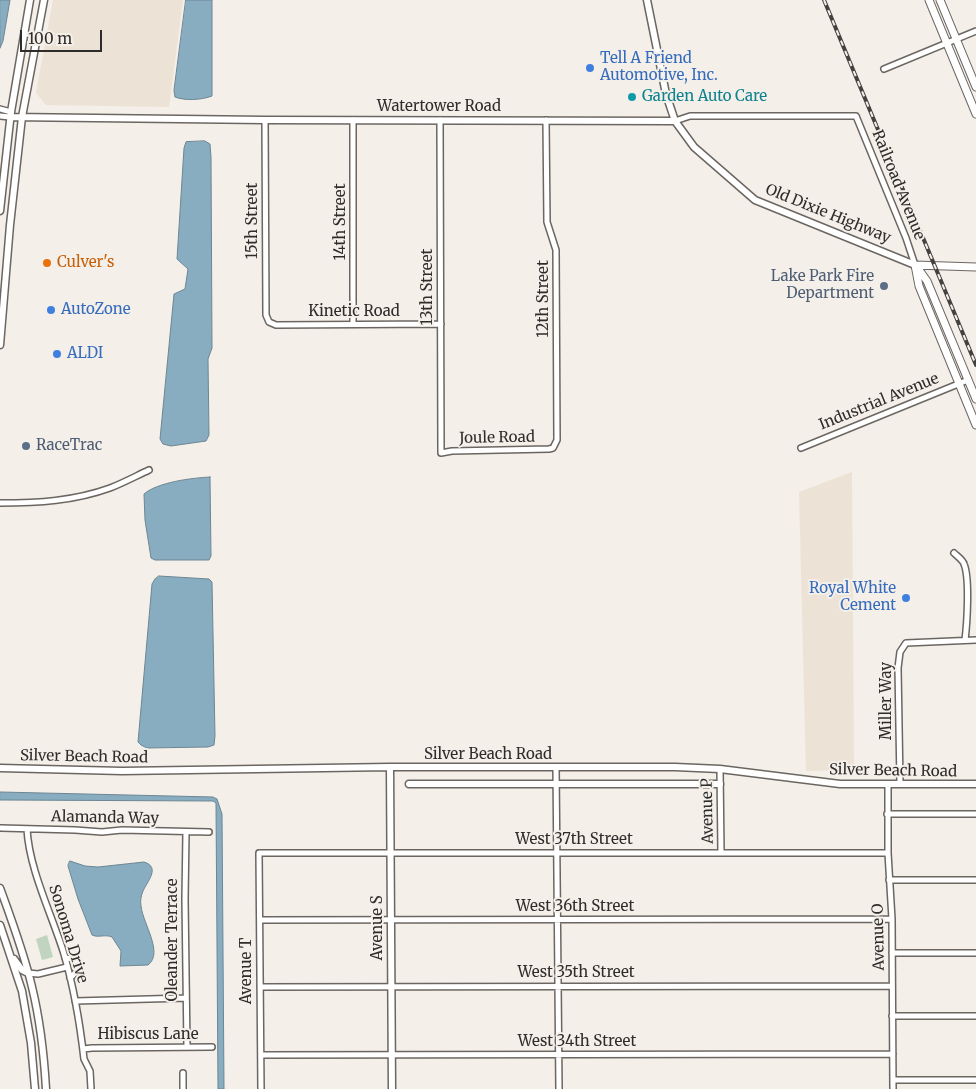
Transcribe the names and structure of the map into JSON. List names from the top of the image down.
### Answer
{
  "streets": {
    "street": [
      "Watertower Road",
      "Railroad Avenue",
      "Old Dixie Highway",
      "15th Street",
      "14th Street",
      "13th Street",
      "12th Street",
      "Kinetic Road",
      "Industrial Avenue",
      "Joule Road",
      "Miller Way",
      "Silver Beach Road",
      "Avenue P",
      "Alamanda Way",
      "West 37th Street",
      "West 36th Street",
      "Avenue S",
      "Sonoma Drive",
      "Avenue O",
      "Oleander Terrace",
      "Avenue T",
      "West 35th Street",
      "Hibiscus Lane",
      "West 34th Street"
    ]
  },
  "crossings": [
    ["Watertower Road", "Railroad Avenue"],
    ["Watertower Road", "Old Dixie Highway"],
    ["Watertower Road", "15th Street"],
    ["Watertower Road", "14th Street"],
    ["Watertower Road", "13th Street"],
    ["Watertower Road", "12th Street"],
    ["Railroad Avenue", "Old Dixie Highway"],
    ["15th Street", "Kinetic Road"],
    ["14th Street", "Kinetic Road"],
    ["13th Street", "Kinetic Road"],
    ["13th Street", "Joule Road"],
    ["12th Street", "Joule Road"],
    ["Miller Way", "Silver Beach Road"],
    ["Silver Beach Road", "Avenue P"],
    ["Silver Beach Road", "Avenue S"],
    ["Silver Beach Road", "Avenue O"],
    ["Avenue P", "West 37th Street"],
    ["Alamanda Way", "Sonoma Drive"],
    ["Alamanda Way", "Oleander Terrace"],
    ["West 37th Street", "Avenue S"],
    ["West 37th Street", "Avenue O"],
    ["West 37th Street", "Avenue T"],
    ["West 36th Street", "Avenue S"],
    ["West 36th Street", "Avenue O"],
    ["West 36th Street", "Avenue T"],
    ["Avenue S", "West 35th Street"],
    ["Avenue S", "West 34th Street"],
    ["Sonoma Drive", "Hibiscus Lane"],
    ["Avenue O", "West 35th Street"],
    ["Avenue O", "West 34th Street"],
    ["Oleander Terrace", "Hibiscus Lane"],
    ["Avenue T", "West 35th Street"],
    ["Avenue T", "West 34th Street"]
  ],
  "places": [
    "Tell A Friend Automotive, Inc.",
    "Garden Auto Care",
    "Culver's",
    "Lake Park Fire Department",
    "AutoZone",
    "ALDI",
    "RaceTrac",
    "Royal White Cement"
  ],
  "scale_bar": "100 m"
}
